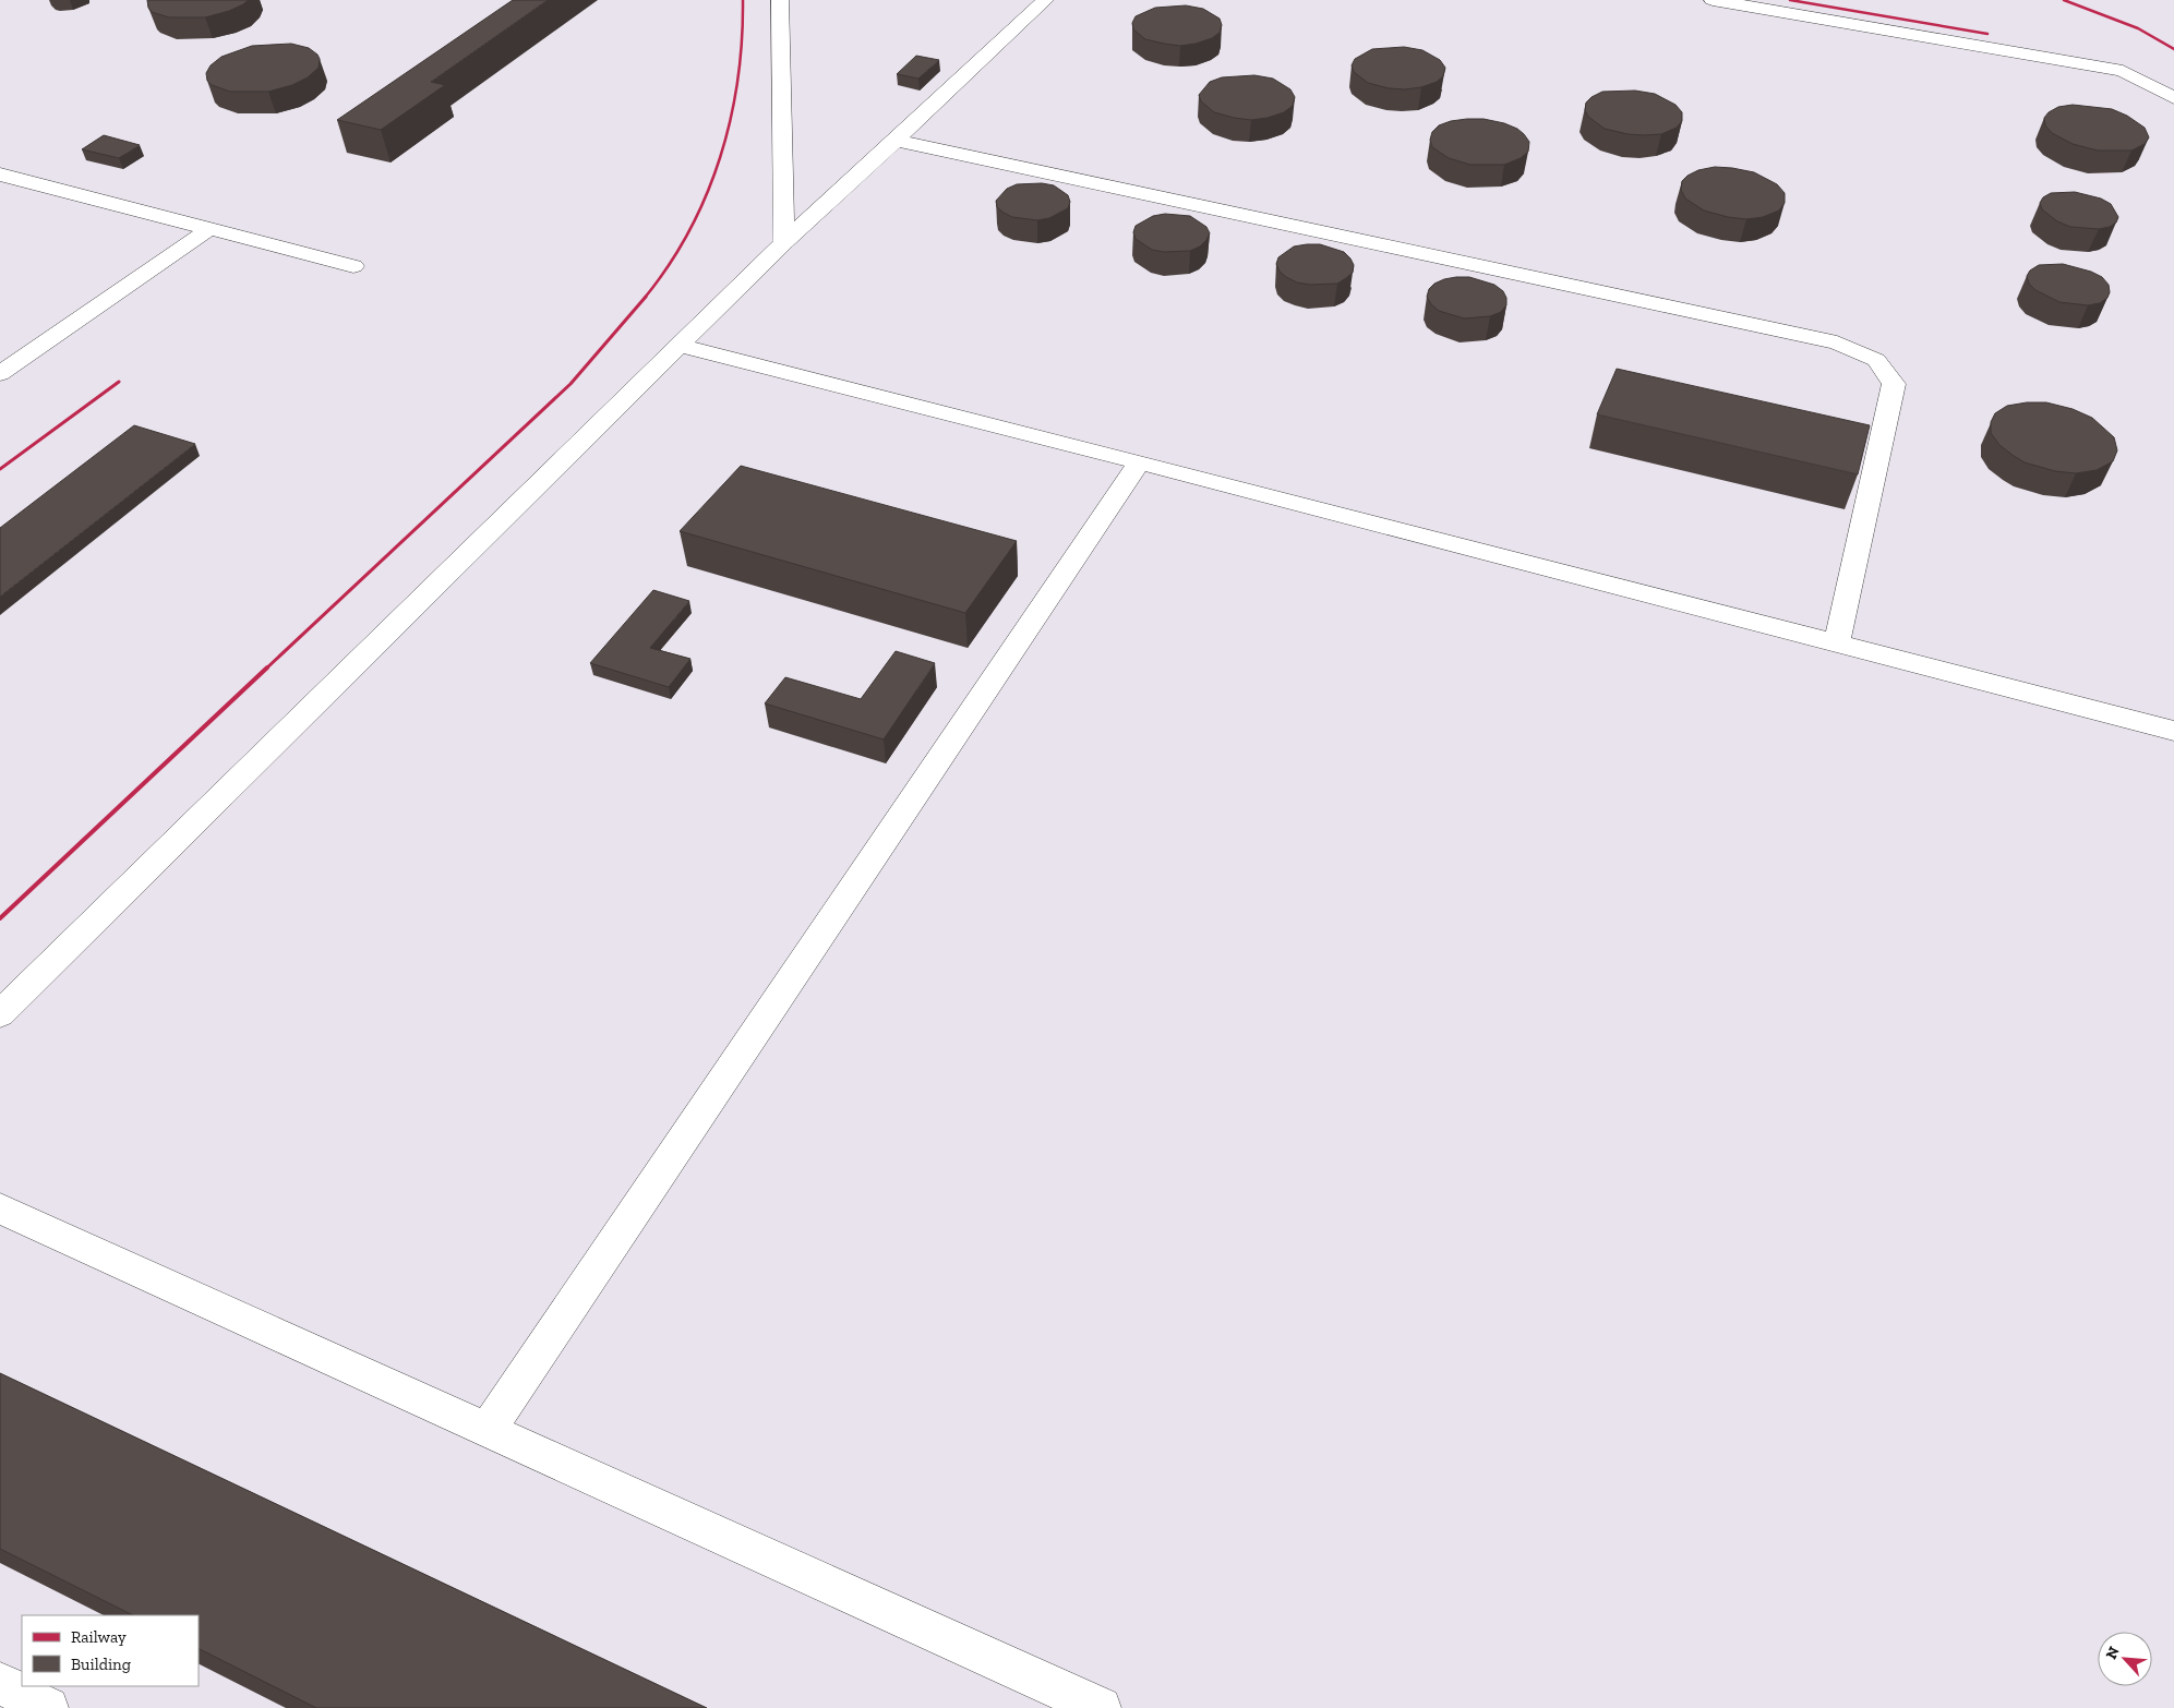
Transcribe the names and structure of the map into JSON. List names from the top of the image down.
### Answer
{
  "legend": ["Railway", "Building"],
  "north": "top left"
}
